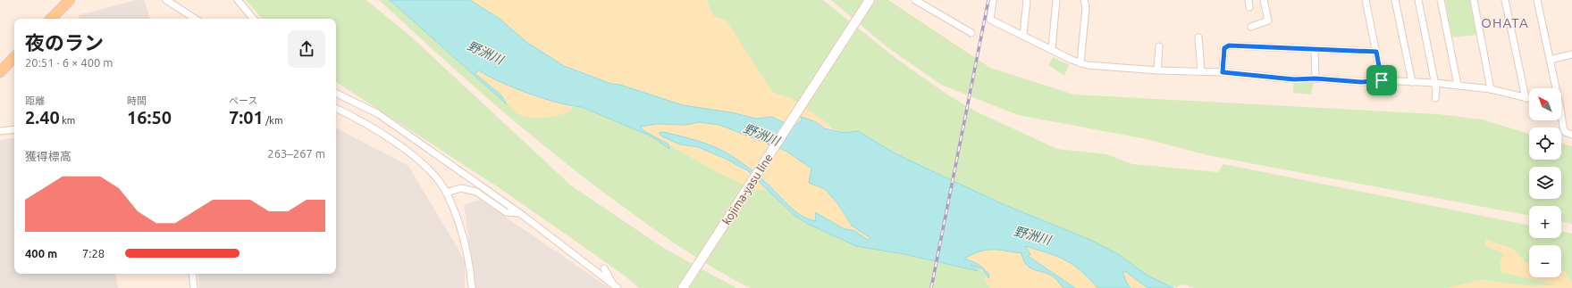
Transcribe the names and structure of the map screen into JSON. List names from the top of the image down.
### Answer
{
  "streets": {
    "main road": ["kojima-yasu line"]
  },
  "districts": ["OHATA"],
  "water": ["野洲川"],
  "north": "top left",
  "page": {
    "heading": ["夜のラン", "20:51 · 6 × 400 m"],
    "stats": [
      ["距離", "2.40 km"],
      ["時間", "16:50"],
      ["ペース", "7:01 /km"]
    ],
    "map_buttons": ["+", "−"],
    "chart": ["獲得標高", "263–267 m"],
    "list": [
      {
        "name": "400 m",
        "note": "7:28"
      }
    ]
  }
}
